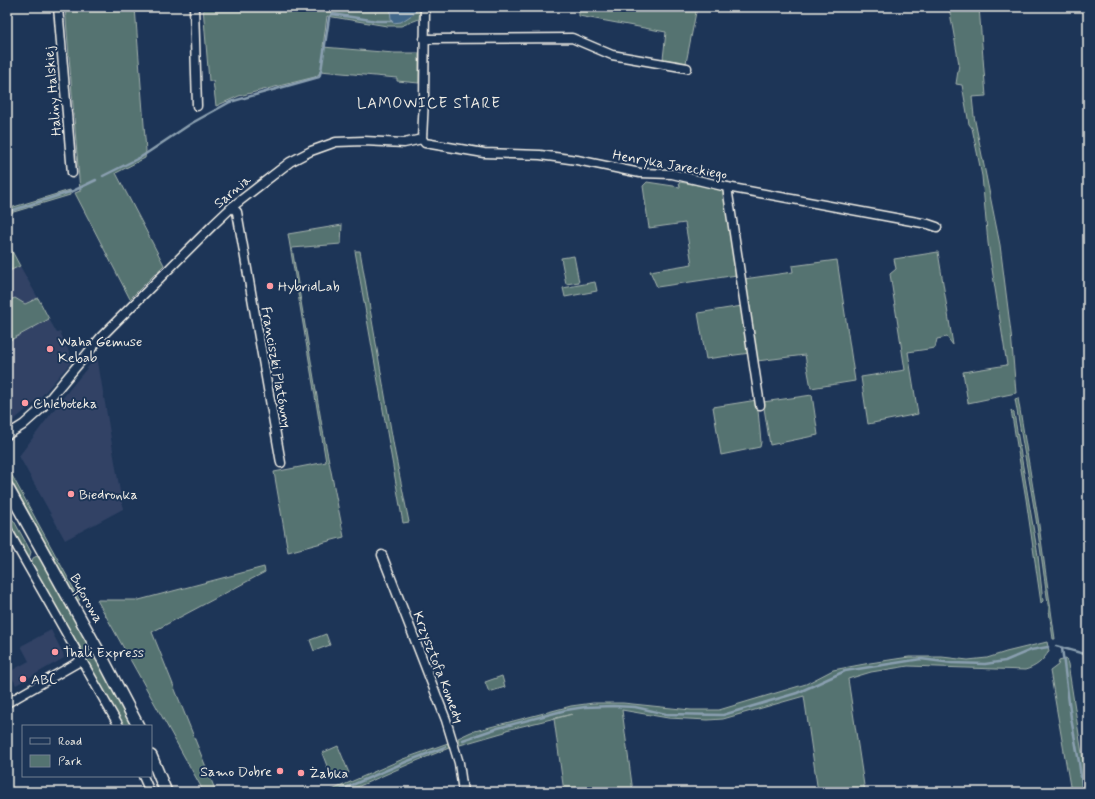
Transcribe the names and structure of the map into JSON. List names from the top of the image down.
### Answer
{
  "streets": {
    "main road": ["Buforowa"],
    "street": [
      "Haliny Halskiej",
      "Henryka Jareckiego",
      "Sarnia",
      "Franciszki Platówny",
      "Krzysztofa Komedy"
    ]
  },
  "crossings": [
    ["Henryka Jareckiego", "Sarnia"],
    ["Sarnia", "Franciszki Platówny"]
  ],
  "districts": ["LAMOWICE STARE"],
  "places": [
    "HybridLab",
    "Waha Gemuse Kebab",
    "Chleboteka",
    "Biedronka",
    "Thali Express",
    "ABC",
    "Samo Dobre",
    "Żabka"
  ],
  "legend": ["Road", "Park"]
}
